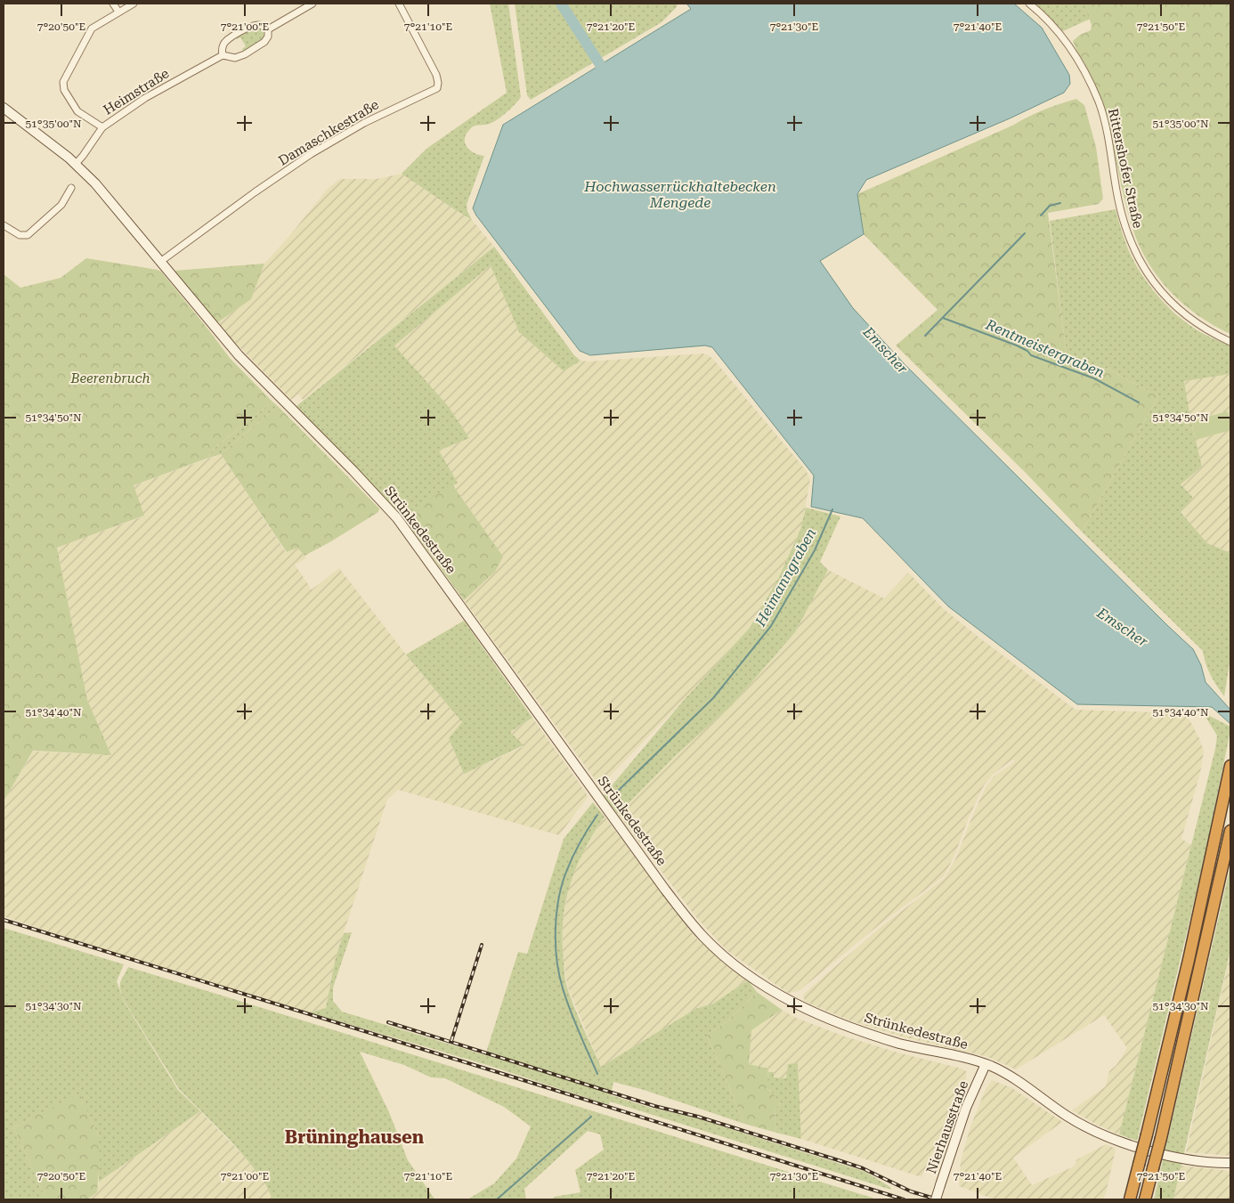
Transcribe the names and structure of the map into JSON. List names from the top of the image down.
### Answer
{
  "streets": {
    "main road": ["Strünkedestraße", "Nierhausstraße"],
    "street": ["Heimstraße", "Damaschkestraße", "Rittershofer Straße"]
  },
  "crossings": [
    ["Heimstraße", "Strünkedestraße"],
    ["Damaschkestraße", "Strünkedestraße"],
    ["Strünkedestraße", "Nierhausstraße"]
  ],
  "districts": ["Brüninghausen"],
  "water": [
    "Hochwasserrückhaltebecken Mengede",
    "Rentmeistergraben",
    "Emscher",
    "Heimanngraben"
  ],
  "parks": ["Beerenbruch"],
  "coordinates": [
    "7°20'50\"E",
    "7°21'00\"E",
    "7°21'10\"E",
    "7°21'20\"E",
    "7°21'30\"E",
    "7°21'40\"E",
    "7°21'50\"E",
    "51°35'00\"N",
    "51°34'50\"N",
    "51°34'40\"N",
    "51°34'30\"N"
  ]
}
